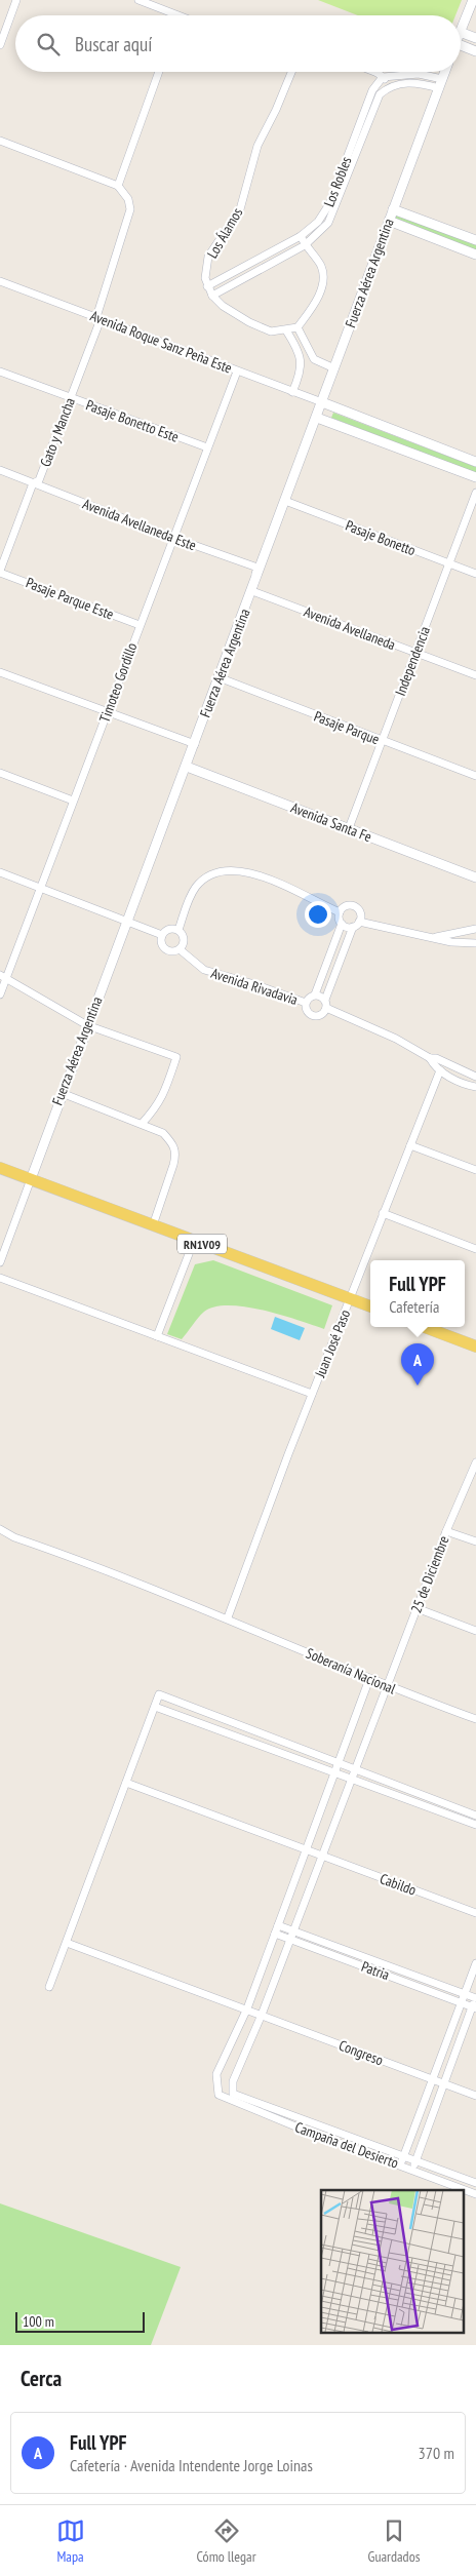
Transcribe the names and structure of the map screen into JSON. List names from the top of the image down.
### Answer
{
  "streets": {
    "main road": ["RN1V09"],
    "street": [
      "Los Robles",
      "Los Álamos",
      "Fuerza Aérea Argentina",
      "Avenida Roque Sanz Peña Este",
      "Pasaje Bonetto Este",
      "Gato y Mancha",
      "Avenida Avellaneda Este",
      "Pasaje Bonetto",
      "Pasaje Parque Este",
      "Avenida Avellaneda",
      "Independencia",
      "Timoteo Gordillo",
      "Pasaje Parque",
      "Avenida Santa Fe",
      "Avenida Rivadavia",
      "Juan José Paso",
      "25 de Diciembre",
      "Soberanía Nacional",
      "Cabildo",
      "Patria",
      "Congreso",
      "Campaña del Desierto"
    ]
  },
  "crossings": [
    ["Los Robles", "Los Álamos"],
    ["Fuerza Aérea Argentina", "Avenida Roque Sanz Peña Este"],
    ["Fuerza Aérea Argentina", "Avenida Avellaneda Este"],
    ["Fuerza Aérea Argentina", "Pasaje Bonetto"],
    ["Fuerza Aérea Argentina", "Avenida Avellaneda"],
    ["Fuerza Aérea Argentina", "Pasaje Parque"],
    ["Fuerza Aérea Argentina", "Avenida Santa Fe"],
    ["Fuerza Aérea Argentina", "Avenida Rivadavia"],
    ["Fuerza Aérea Argentina", "RN1V09"],
    ["Avenida Roque Sanz Peña Este", "Gato y Mancha"],
    ["Avenida Roque Sanz Peña Este", "Timoteo Gordillo"],
    ["Pasaje Bonetto Este", "Gato y Mancha"],
    ["Pasaje Bonetto Este", "Timoteo Gordillo"],
    ["Gato y Mancha", "Avenida Avellaneda Este"],
    ["Gato y Mancha", "Pasaje Parque Este"],
    ["Avenida Avellaneda Este", "Avenida Avellaneda"],
    ["Avenida Avellaneda Este", "Timoteo Gordillo"],
    ["Pasaje Bonetto", "Independencia"],
    ["Pasaje Parque Este", "Timoteo Gordillo"],
    ["Avenida Avellaneda", "Independencia"],
    ["Independencia", "Pasaje Parque"],
    ["Independencia", "Avenida Santa Fe"],
    ["Timoteo Gordillo", "Avenida Rivadavia"],
    ["Avenida Rivadavia", "Juan José Paso"],
    ["RN1V09", "Juan José Paso"],
    ["Juan José Paso", "Soberanía Nacional"],
    ["25 de Diciembre", "Soberanía Nacional"],
    ["25 de Diciembre", "Cabildo"],
    ["25 de Diciembre", "Patria"],
    ["25 de Diciembre", "Congreso"],
    ["25 de Diciembre", "Campaña del Desierto"],
    ["Congreso", "Campaña del Desierto"]
  ],
  "scale_bar": "100 m",
  "page": {
    "search": "Buscar aquí",
    "popup": ["Full YPF", "Cafetería"],
    "pins": "A",
    "scale": "100 m",
    "heading": "Cerca",
    "list": [
      {
        "mark": "A",
        "name": "Full YPF",
        "note": "Cafetería · Avenida Intendente Jorge Loinas",
        "value": "370 m"
      }
    ],
    "nav": ["Mapa", "Cómo llegar", "Guardados"]
  }
}
